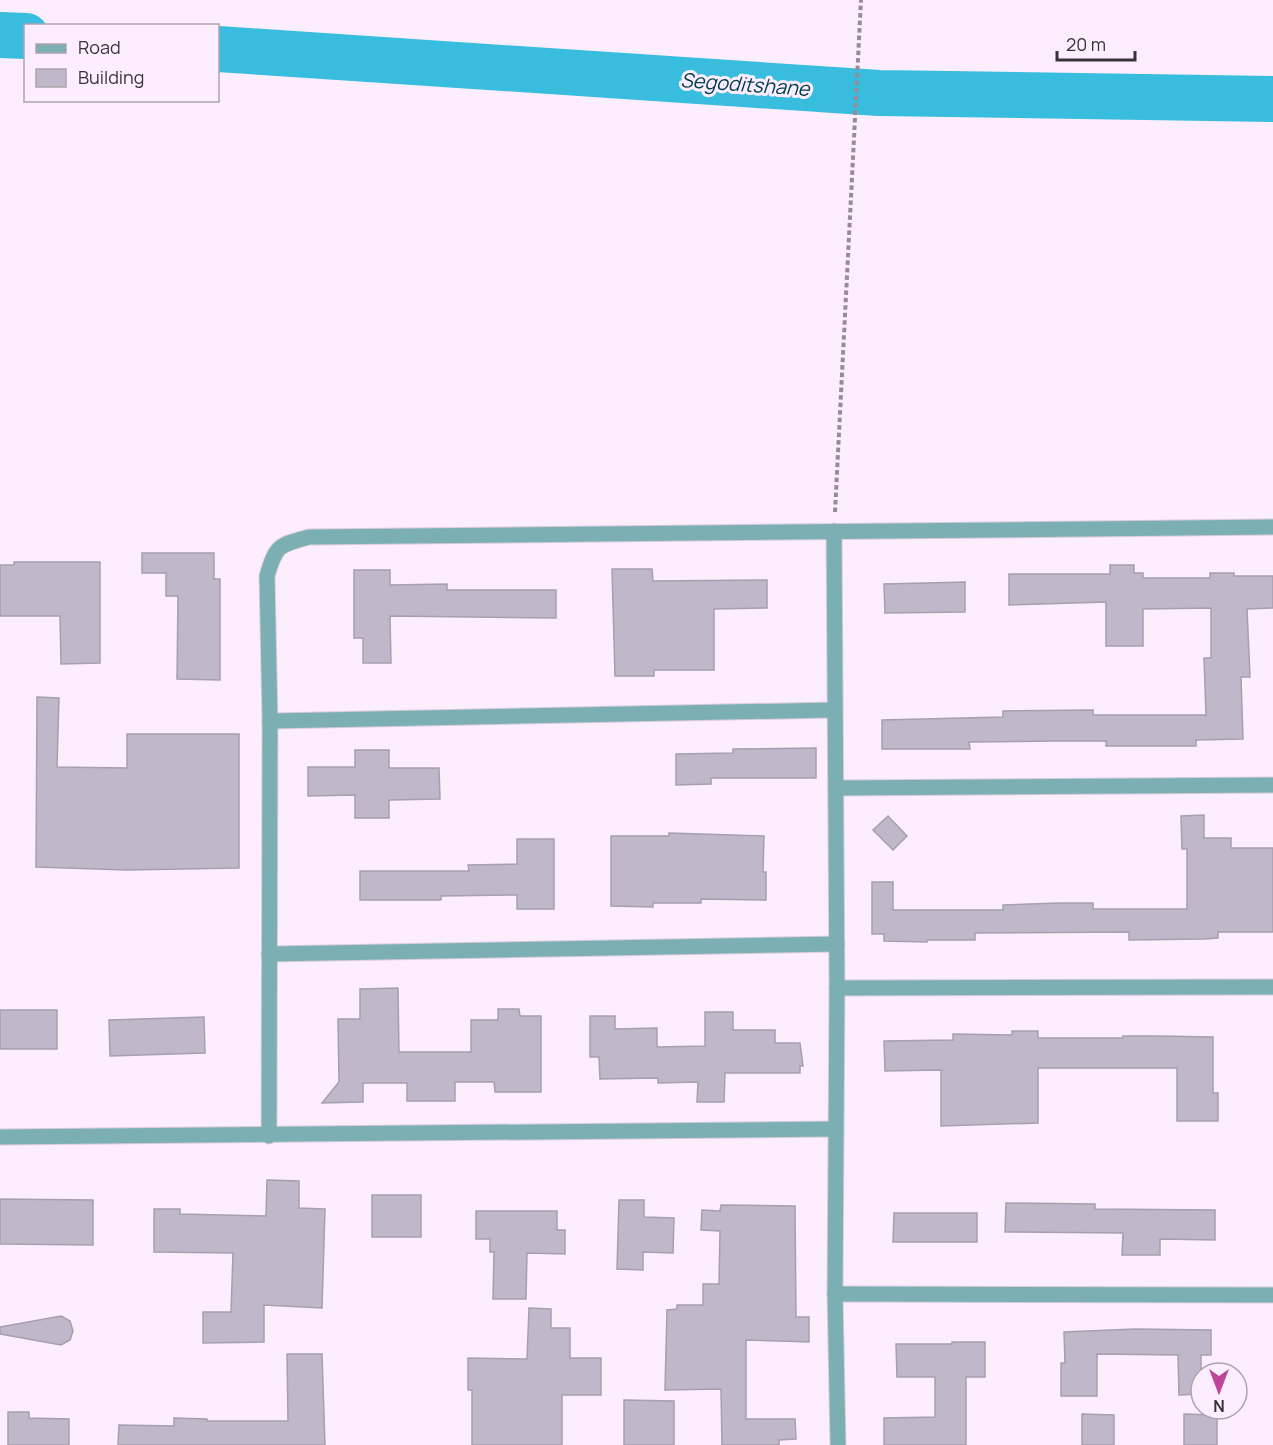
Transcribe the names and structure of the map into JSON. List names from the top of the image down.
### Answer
{
  "water": ["Segoditshane"],
  "legend": ["Road", "Building"],
  "scale_bar": "20 m",
  "north": "bottom"
}
